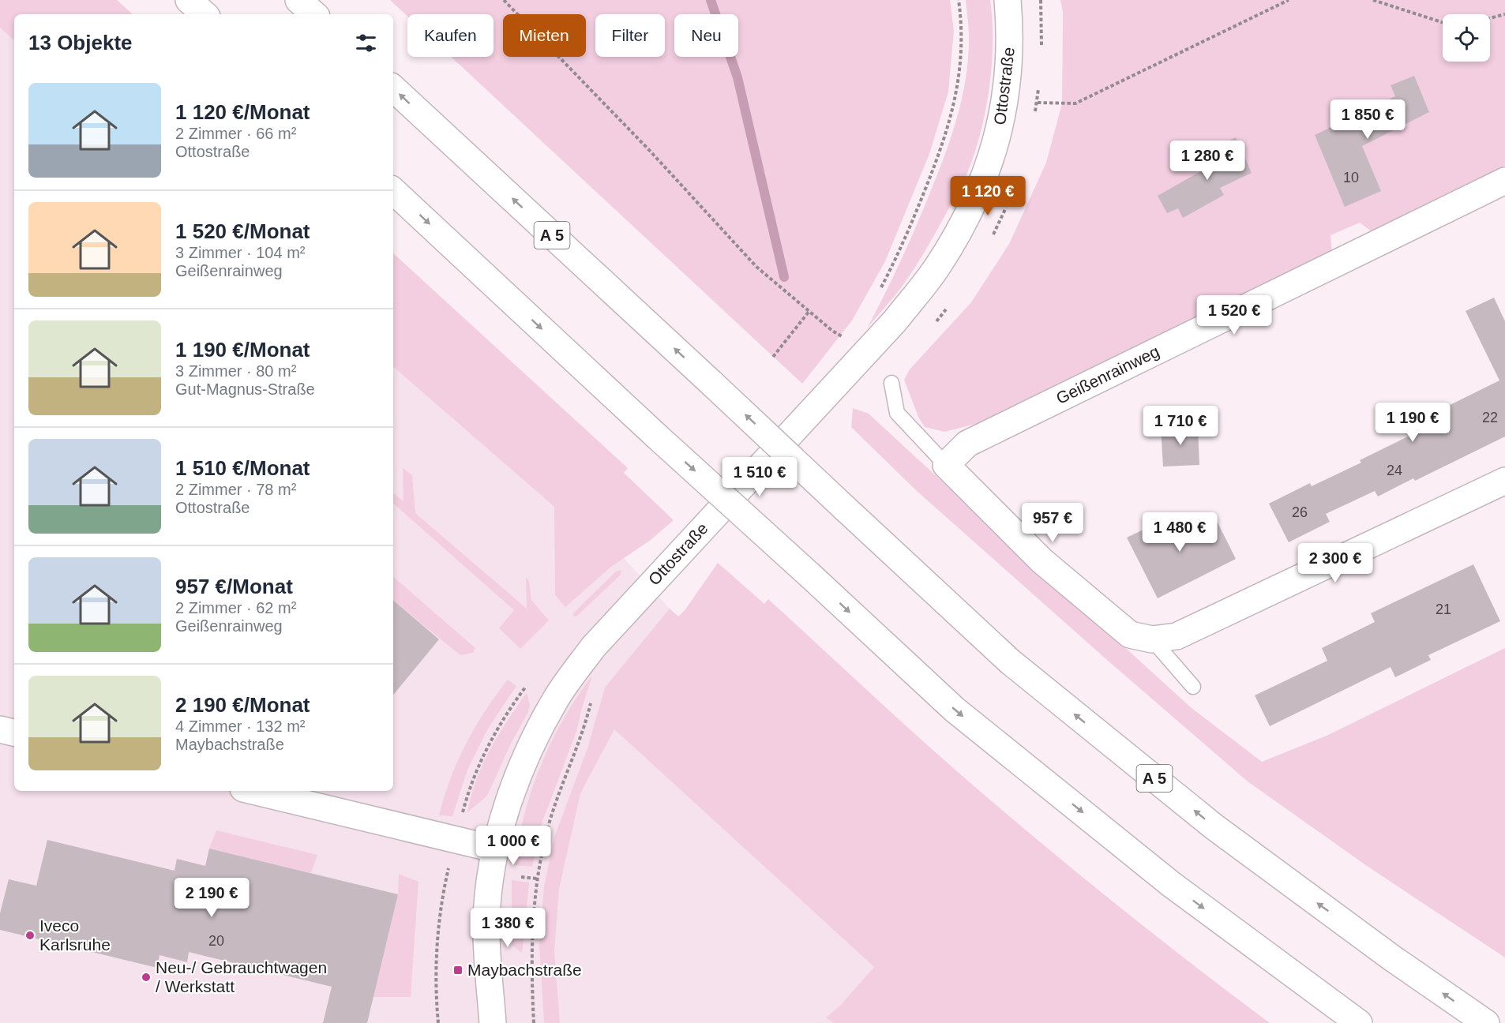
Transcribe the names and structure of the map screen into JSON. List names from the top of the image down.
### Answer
{
  "streets": {
    "main road": ["Ottostraße", "A 5", "Geißenrainweg"]
  },
  "places": {
    "other": ["Iveco Karlsruhe", "Neu-/ Gebrauchtwagen / Werkstatt"],
    "transit": ["Maybachstraße"]
  },
  "house_numbers": [
    "10",
    "22",
    "24",
    "26",
    "21",
    "20"
  ],
  "page": {
    "chip": [
      "Kaufen",
      "Mieten",
      "Filter",
      "Neu"
    ],
    "heading": "13 Objekte",
    "list": [
      {
        "name": "1 120 €/Monat",
        "note": "2 Zimmer · 66 m² · Ottostraße"
      },
      {
        "name": "1 520 €/Monat",
        "note": "3 Zimmer · 104 m² · Geißenrainweg"
      },
      {
        "name": "1 190 €/Monat",
        "note": "3 Zimmer · 80 m² · Gut-Magnus-Straße"
      },
      {
        "name": "1 510 €/Monat",
        "note": "2 Zimmer · 78 m² · Ottostraße"
      },
      {
        "name": "957 €/Monat",
        "note": "2 Zimmer · 62 m² · Geißenrainweg"
      },
      {
        "name": "2 190 €/Monat",
        "note": "4 Zimmer · 132 m² · Maybachstraße"
      }
    ],
    "price": [
      "1 850 €",
      "1 280 €",
      "1 120 €",
      "1 520 €",
      "1 190 €",
      "1 710 €",
      "1 510 €",
      "957 €",
      "1 480 €",
      "2 300 €",
      "1 000 €",
      "2 190 €",
      "1 380 €"
    ]
  }
}
